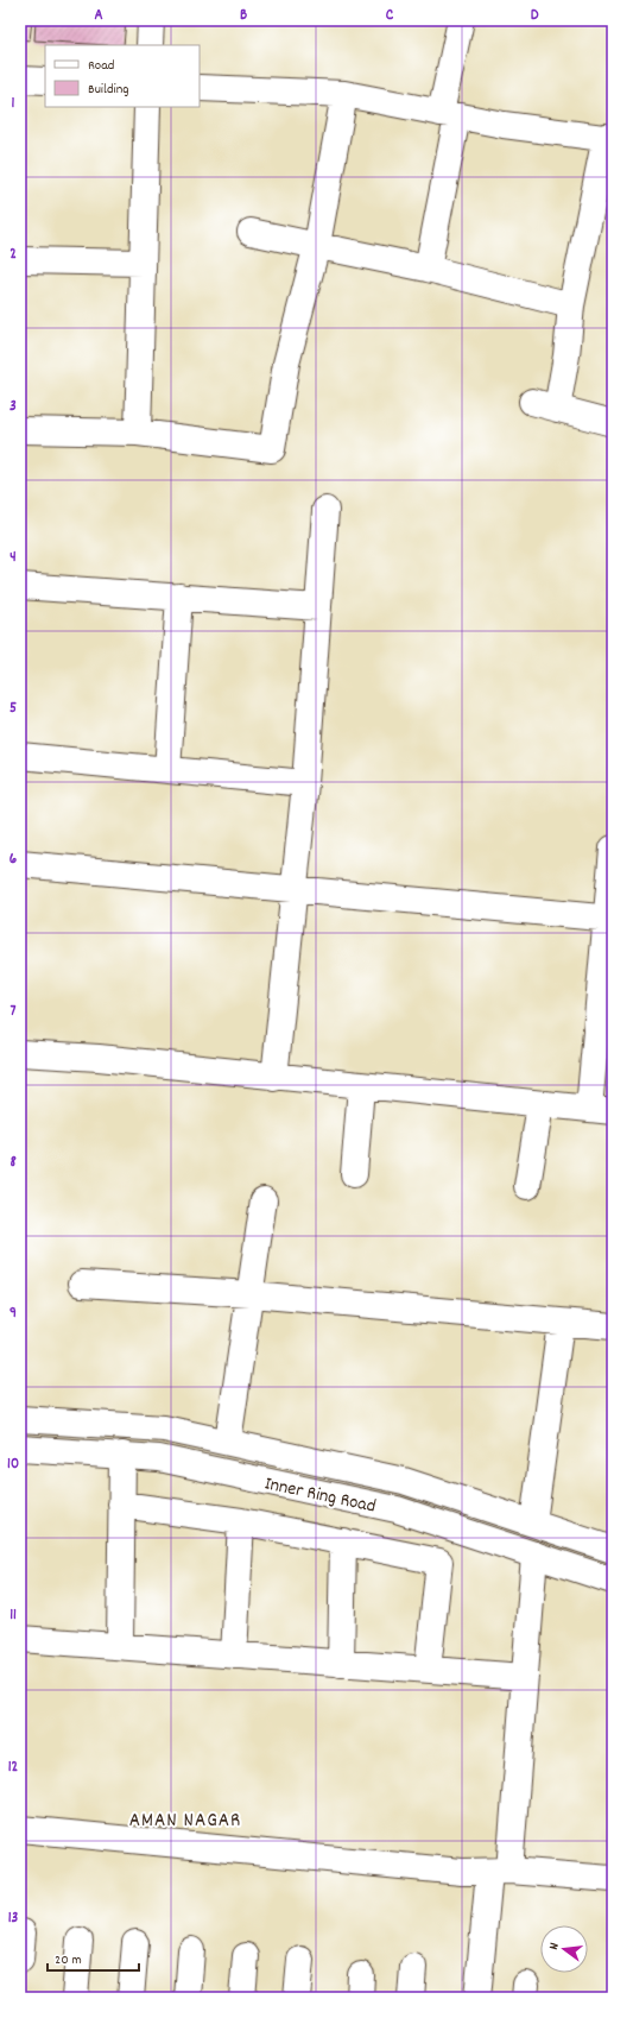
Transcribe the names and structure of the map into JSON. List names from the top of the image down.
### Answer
{
  "streets": {
    "street": ["Inner Ring Road"]
  },
  "districts": ["AMAN NAGAR"],
  "legend": ["Road", "Building"],
  "scale_bar": "20 m",
  "north": "left",
  "grid": {
    "columns": [
      "A",
      "B",
      "C",
      "D"
    ],
    "rows": [
      "1",
      "2",
      "3",
      "4",
      "5",
      "6",
      "7",
      "8",
      "9",
      "10",
      "11",
      "12",
      "13"
    ]
  }
}
